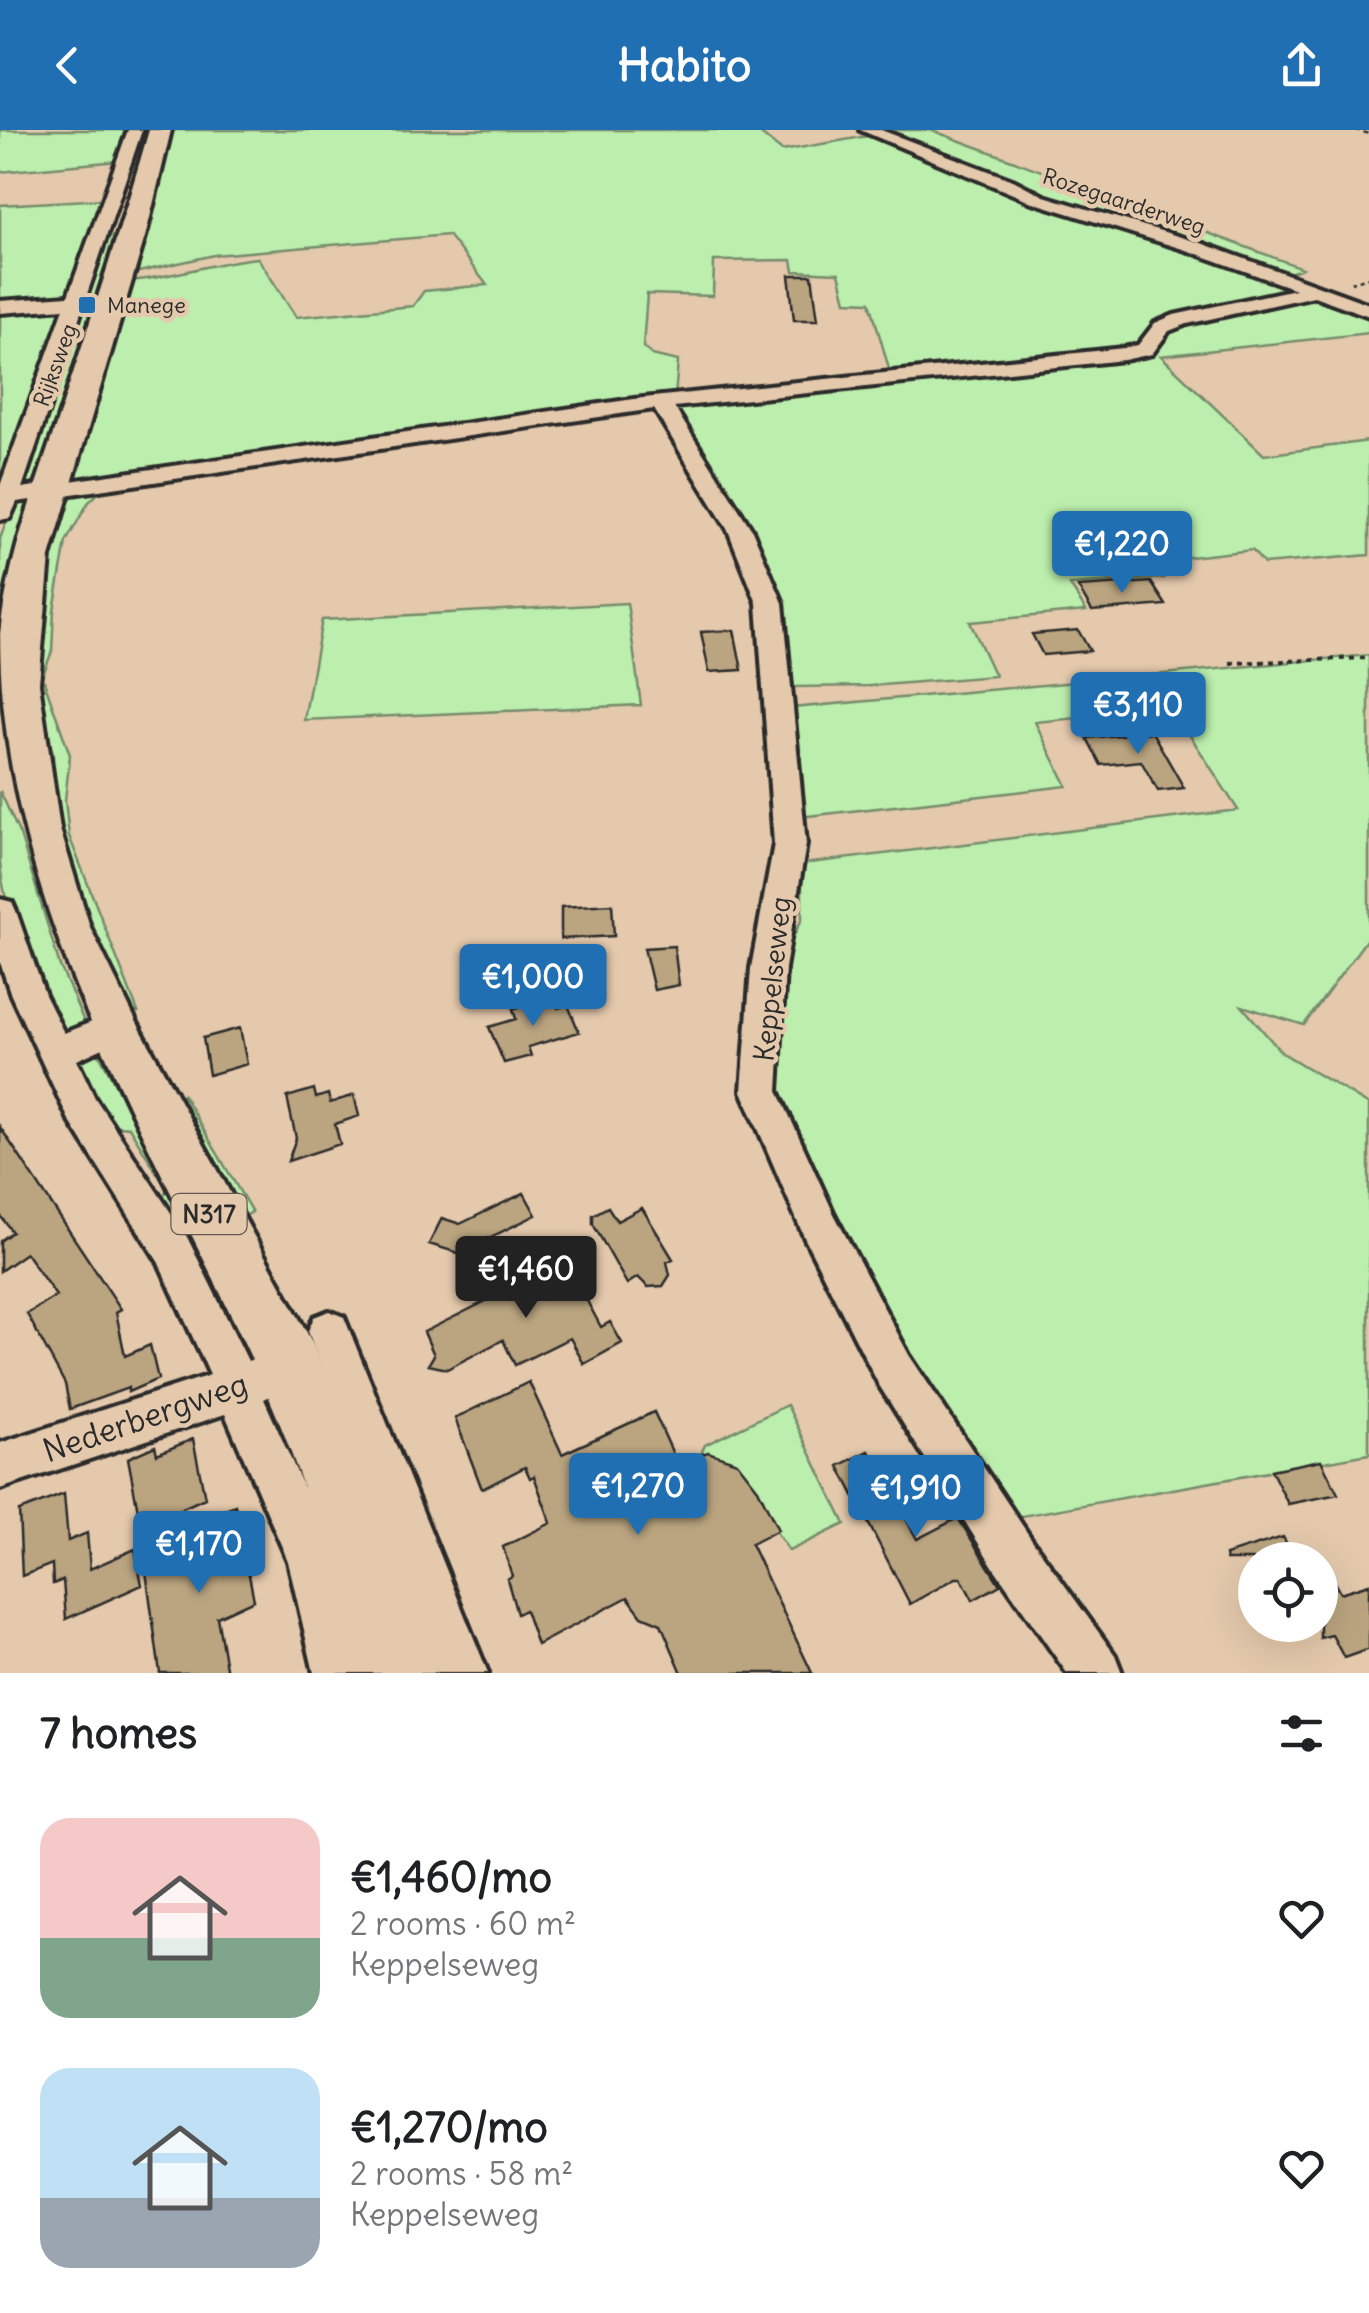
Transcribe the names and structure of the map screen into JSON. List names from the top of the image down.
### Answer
{
  "streets": {
    "main road": ["Rijksweg", "N317"],
    "street": ["Rozegaarderweg", "Keppelseweg", "Nederbergweg"]
  },
  "crossings": [
    ["Rijksweg", "N317"],
    ["N317", "Nederbergweg"]
  ],
  "places": {
    "transit": ["Manege"]
  },
  "page": {
    "header": "Habito",
    "price": [
      "€1,220",
      "€3,110",
      "€1,000",
      "€1,460",
      "€1,270",
      "€1,910",
      "€1,170"
    ],
    "heading": "7 homes",
    "list": [
      {
        "name": "€1,460/mo",
        "note": "2 rooms · 60 m² · Keppelseweg"
      },
      {
        "name": "€1,270/mo",
        "note": "2 rooms · 58 m² · Keppelseweg"
      }
    ]
  }
}
